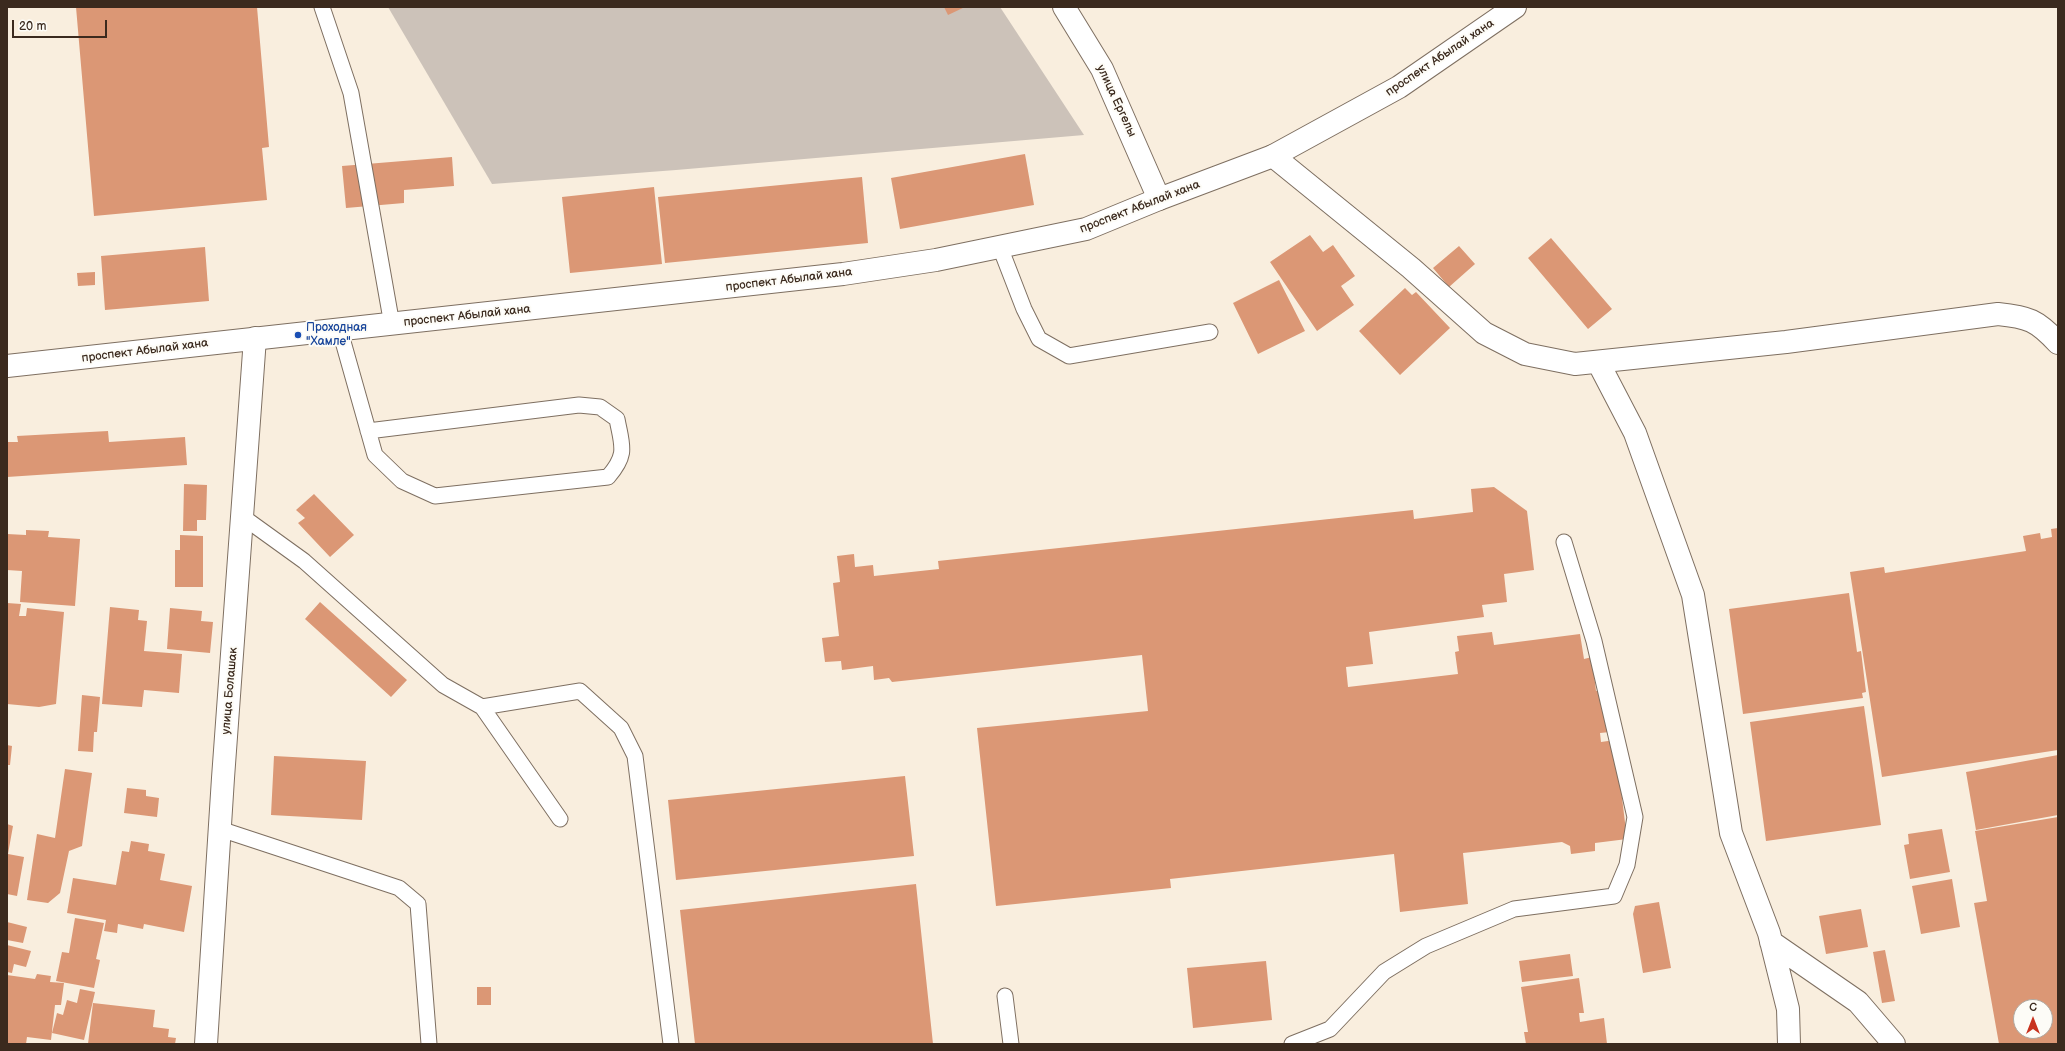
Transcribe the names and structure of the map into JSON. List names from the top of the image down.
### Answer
{
  "streets": {
    "street": ["проспект Абылай хана", "улица Ергелы", "улица Болашак"]
  },
  "crossings": [
    ["проспект Абылай хана", "улица Ергелы"],
    ["проспект Абылай хана", "улица Болашак"]
  ],
  "places": ["Проходная \"Хамле\""],
  "scale_bar": "20 m",
  "north": "top"
}
